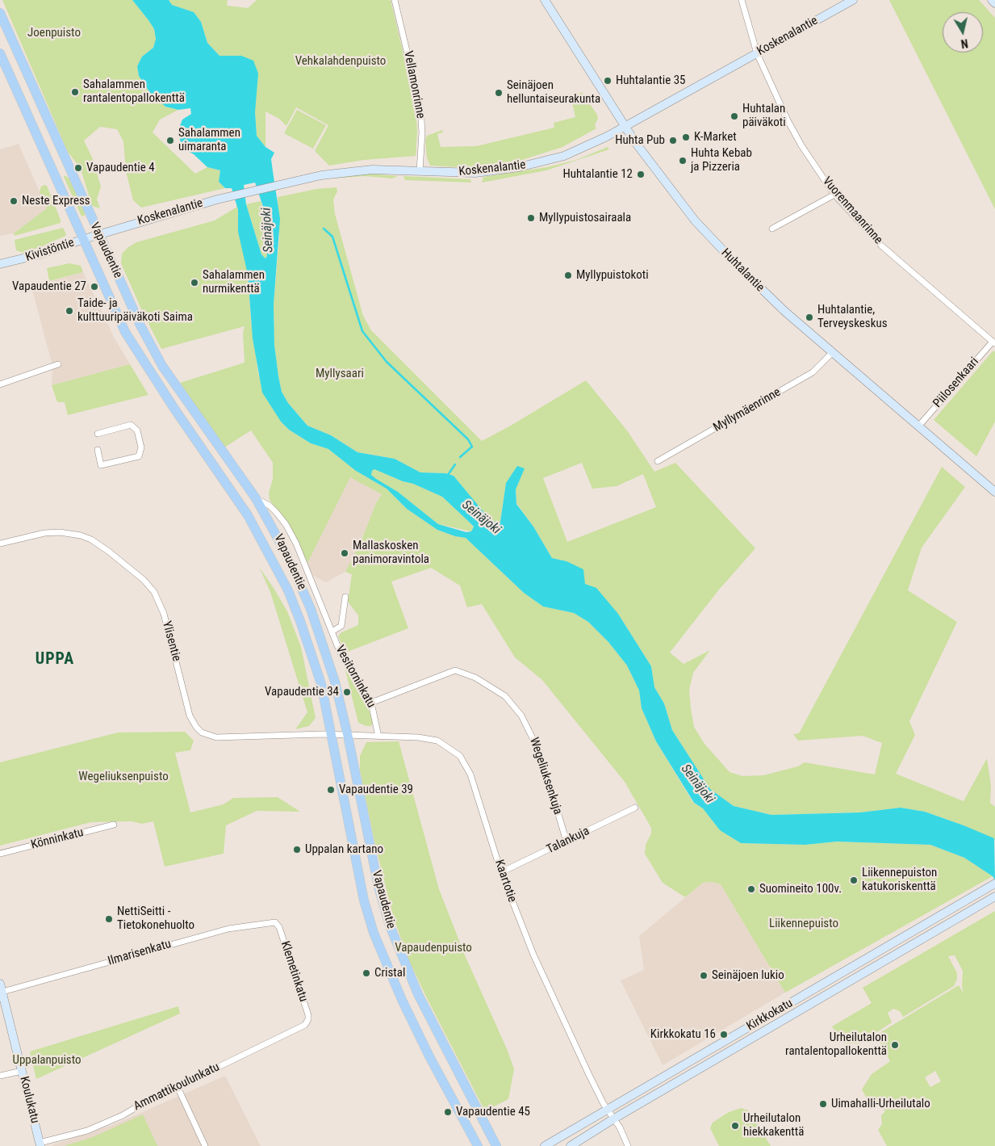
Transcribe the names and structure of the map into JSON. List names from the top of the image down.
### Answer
{
  "streets": {
    "main road": [
      "Koskenalantie",
      "Kivistöntie",
      "Vapaudentie",
      "Huhtalantie",
      "Kirkkokatu",
      "Koulukatu"
    ],
    "street": [
      "Vellamonrinne",
      "Vuorenmaanrinne",
      "Piilosenkaari",
      "Myllymäenrinne",
      "Ylisentie",
      "Vesitorninkatu",
      "Wegeliuksenkuja",
      "Könninkatu",
      "Talankuja",
      "Kaartotie",
      "Ilmarisenkatu",
      "Klemetinkatu",
      "Ammattikoulunkatu"
    ]
  },
  "crossings": [
    ["Koskenalantie", "Vellamonrinne"],
    ["Koskenalantie", "Vuorenmaanrinne"],
    ["Koskenalantie", "Kivistöntie"],
    ["Koskenalantie", "Vapaudentie"],
    ["Koskenalantie", "Huhtalantie"],
    ["Vuorenmaanrinne", "Piilosenkaari"],
    ["Kivistöntie", "Vapaudentie"],
    ["Vapaudentie", "Ylisentie"],
    ["Vapaudentie", "Vesitorninkatu"],
    ["Vapaudentie", "Kaartotie"],
    ["Huhtalantie", "Piilosenkaari"],
    ["Huhtalantie", "Myllymäenrinne"],
    ["Ylisentie", "Kaartotie"],
    ["Vesitorninkatu", "Wegeliuksenkuja"],
    ["Vesitorninkatu", "Kaartotie"],
    ["Wegeliuksenkuja", "Talankuja"],
    ["Talankuja", "Kaartotie"],
    ["Kaartotie", "Kirkkokatu"],
    ["Ilmarisenkatu", "Klemetinkatu"],
    ["Ilmarisenkatu", "Koulukatu"],
    ["Klemetinkatu", "Ammattikoulunkatu"],
    ["Ammattikoulunkatu", "Koulukatu"]
  ],
  "districts": ["UPPA"],
  "water": ["Seinäjoki"],
  "parks": [
    "Joenpuisto",
    "Vehkalahdenpuisto",
    "Myllysaari",
    "Wegeliuksenpuisto",
    "Liikennepuisto",
    "Vapaudenpuisto",
    "Uppalanpuisto"
  ],
  "places": [
    "Huhtalantie 35",
    "Sahalammen rantalentopallokenttä",
    "Seinäjoen helluntaiseurakunta",
    "Huhtalan päiväkoti",
    "K-Market",
    "Sahalammen uimaranta",
    "Huhta Pub",
    "Huhta Kebab ja Pizzeria",
    "Vapaudentie 4",
    "Huhtalantie 12",
    "Neste Express",
    "Myllypuistosairaala",
    "Myllypuistokoti",
    "Sahalammen nurmikenttä",
    "Vapaudentie 27",
    "Taide- ja kulttuuripäiväkoti Saima",
    "Huhtalantie, Terveyskeskus",
    "Mallaskosken panimoravintola",
    "Vapaudentie 34",
    "Vapaudentie 39",
    "Uppalan kartano",
    "Liikennepuiston katukoriskenttä",
    "Suomineito 100v.",
    "NettiSeitti - Tietokonehuolto",
    "Cristal",
    "Seinäjoen lukio",
    "Kirkkokatu 16",
    "Urheilutalon rantalentopallokenttä",
    "Uimahalli-Urheilutalo",
    "Vapaudentie 45",
    "Urheilutalon hiekkakenttä"
  ],
  "north": "bottom"
}
